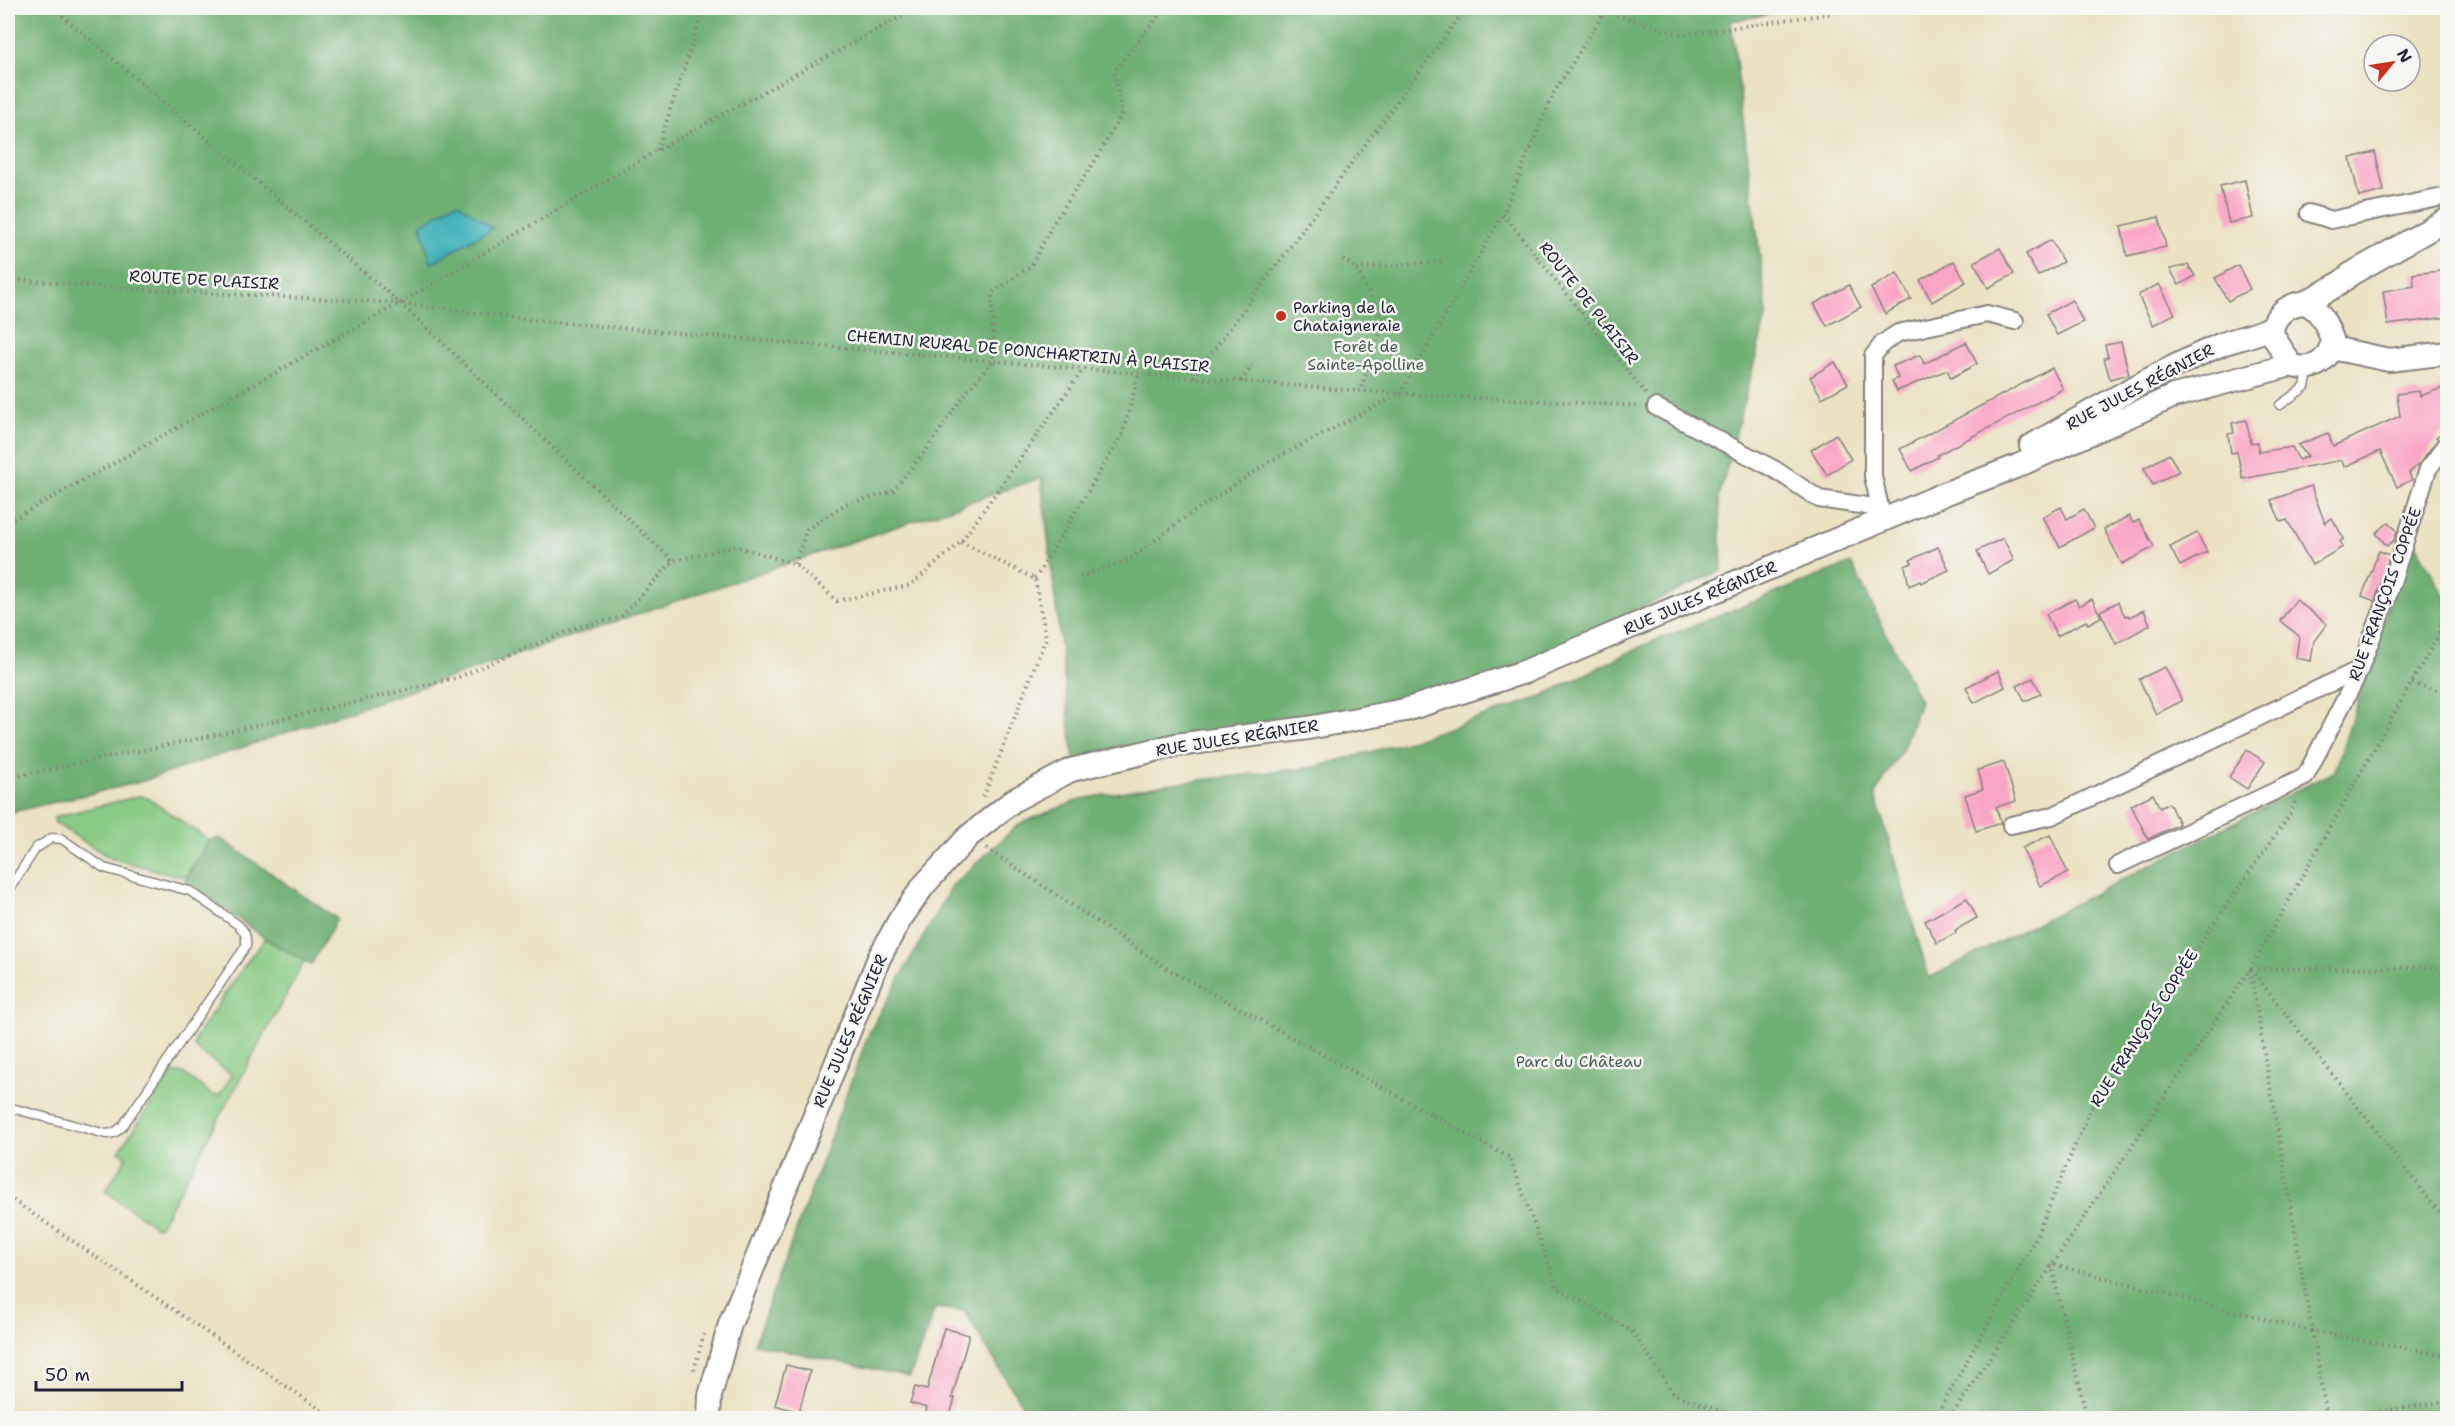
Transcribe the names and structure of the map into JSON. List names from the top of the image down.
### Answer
{
  "streets": {
    "street": ["RUE JULES RÉGNIER", "RUE FRANÇOIS COPPÉE"],
    "path": ["ROUTE DE PLAISIR", "CHEMIN RURAL DE PONCHARTRIN À PLAISIR"]
  },
  "crossings": [
    ["ROUTE DE PLAISIR", "CHEMIN RURAL DE PONCHARTRIN À PLAISIR"]
  ],
  "parks": ["Forêt de Sainte-Apolline", "Parc du Château"],
  "places": ["Parking de la Chataigneraie"],
  "scale_bar": "50 m",
  "north": "top right"
}
